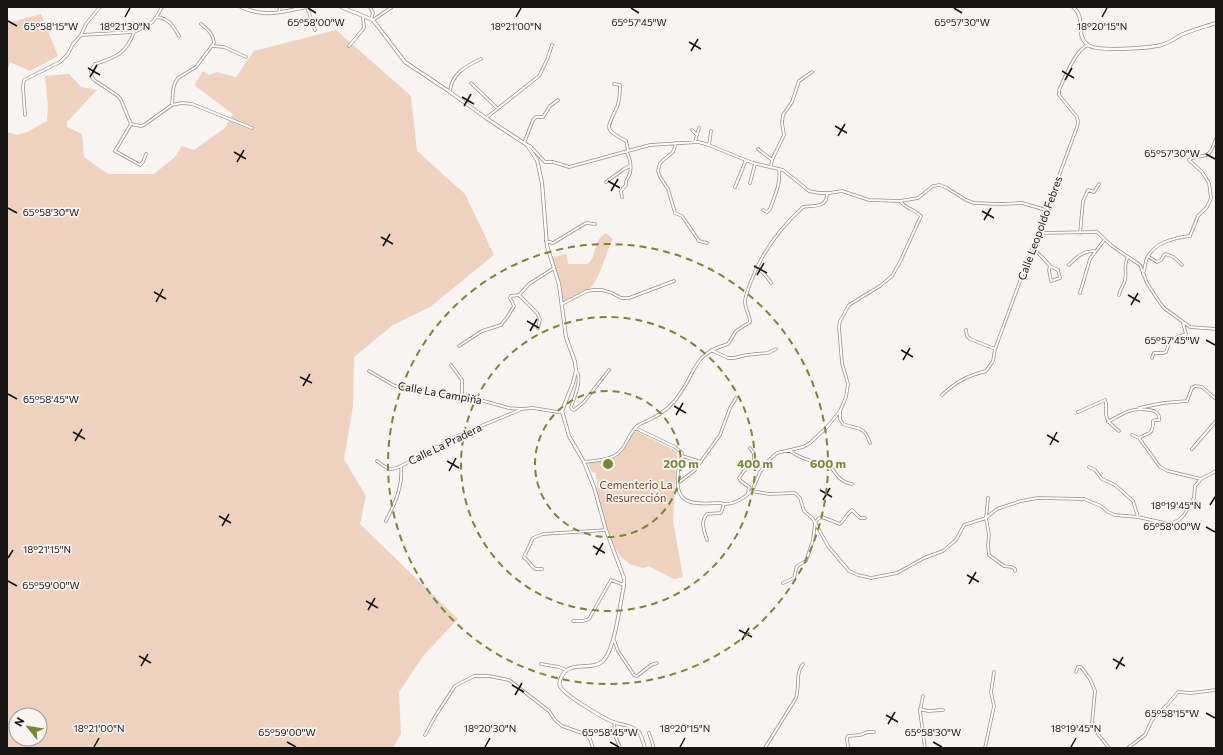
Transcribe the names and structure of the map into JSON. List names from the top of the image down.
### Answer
{
  "streets": {
    "street": ["Calle Leopoldo Febres", "Calle La Campiña", "Calle La Pradera"]
  },
  "crossings": [
    ["Calle La Campiña", "Calle La Pradera"]
  ],
  "parks": ["Cementerio La Resurección"],
  "north": "top left",
  "coordinates": [
    "65°58'00\"W",
    "65°57'45\"W",
    "65°57'30\"W",
    "65°58'15\"W",
    "18°21'30\"N",
    "18°21'00\"N",
    "18°20'15\"N",
    "65°58'30\"W",
    "65°58'45\"W",
    "18°19'45\"N",
    "18°21'15\"N",
    "65°59'00\"W",
    "18°20'30\"N"
  ],
  "rings": ["200 m", "400 m", "600 m"]
}
